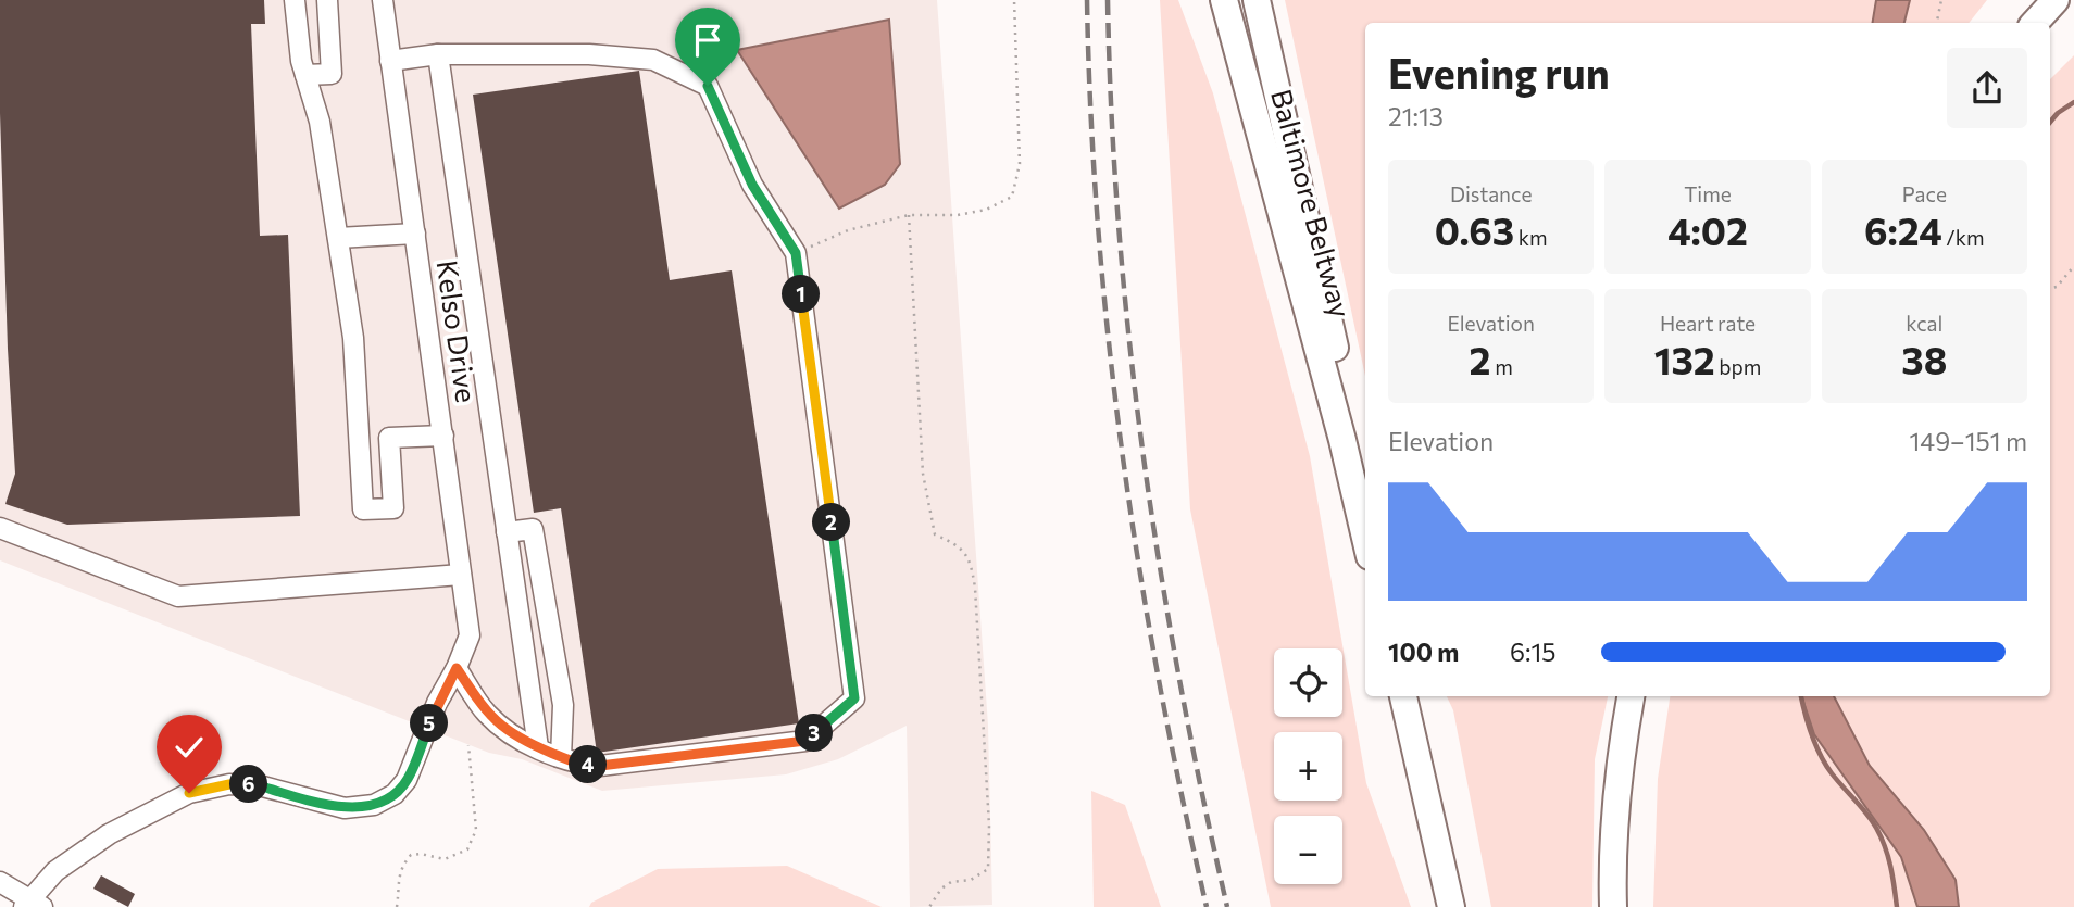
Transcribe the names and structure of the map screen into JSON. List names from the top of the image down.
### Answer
{
  "streets": {
    "highway": ["Baltimore Beltway"],
    "street": ["Kelso Drive"]
  },
  "page": {
    "heading": ["Evening run", "21:13"],
    "stats": [
      ["Distance", "0.63 km"],
      ["Time", "4:02"],
      ["Pace", "6:24 /km"],
      ["Elevation", "2 m"],
      ["Heart rate", "132 bpm"],
      ["kcal", "38"]
    ],
    "pins": [
      "1",
      "2",
      "5",
      "3",
      "4",
      "6"
    ],
    "chart": ["Elevation", "149–151 m"],
    "list": [
      {
        "name": "100 m",
        "note": "6:15"
      }
    ],
    "map_buttons": ["+", "−"]
  }
}
